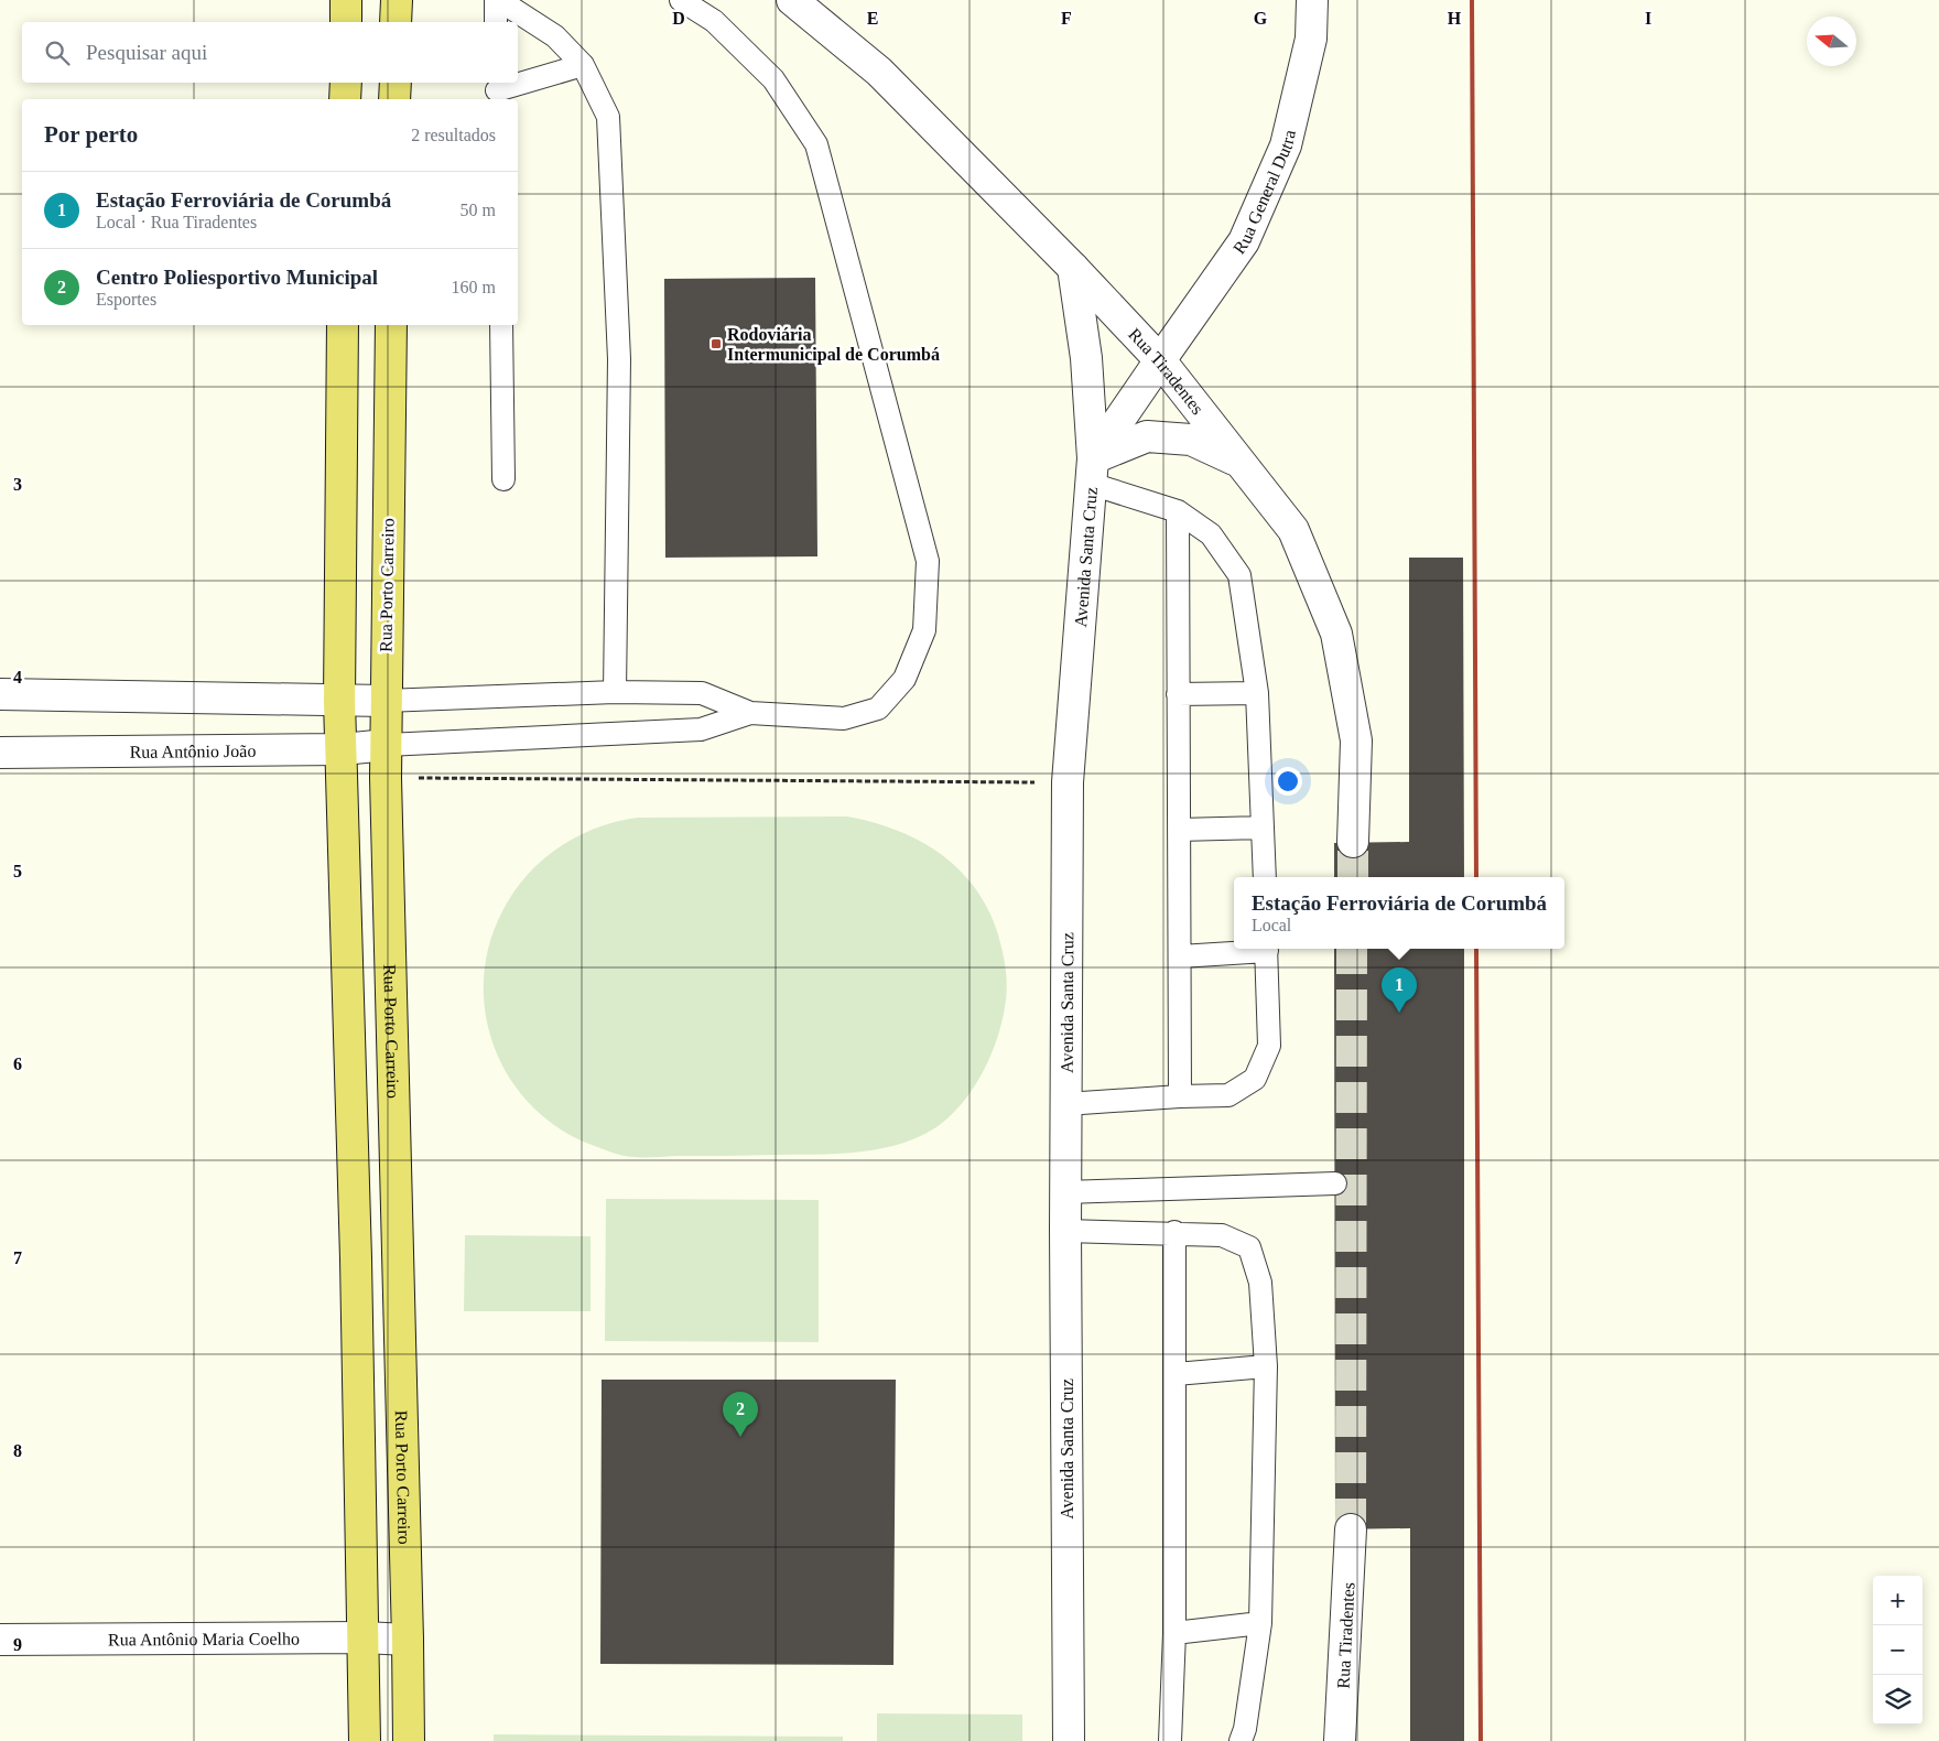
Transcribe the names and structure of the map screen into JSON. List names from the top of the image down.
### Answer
{
  "streets": {
    "main road": ["Rua Porto Carreiro"],
    "street": [
      "Rua General Dutra",
      "Rua Tiradentes",
      "Avenida Santa Cruz",
      "Rua Antônio João",
      "Rua Antônio Maria Coelho"
    ]
  },
  "crossings": [
    ["Rua General Dutra", "Rua Tiradentes"],
    ["Rua General Dutra", "Avenida Santa Cruz"],
    ["Rua Tiradentes", "Avenida Santa Cruz"],
    ["Rua Porto Carreiro", "Rua Antônio João"],
    ["Rua Porto Carreiro", "Rua Antônio Maria Coelho"]
  ],
  "places": {
    "transit": ["Rodoviária Intermunicipal de Corumbá"]
  },
  "north": "left",
  "page": {
    "search": "Pesquisar aqui",
    "heading": ["Por perto", "2 resultados"],
    "list": [
      {
        "mark": "1",
        "name": "Estação Ferroviária de Corumbá",
        "note": "Local · Rua Tiradentes",
        "value": "50 m"
      },
      {
        "mark": "2",
        "name": "Centro Poliesportivo Municipal",
        "note": "Esportes",
        "value": "160 m"
      }
    ],
    "popup": ["Estação Ferroviária de Corumbá", "Local"],
    "pins": ["1", "2"],
    "map_buttons": ["+", "−"]
  },
  "grid": {
    "columns": [
      "D",
      "E",
      "F",
      "G",
      "H",
      "I"
    ],
    "rows": [
      "3",
      "4",
      "5",
      "6",
      "7",
      "8",
      "9"
    ]
  }
}
